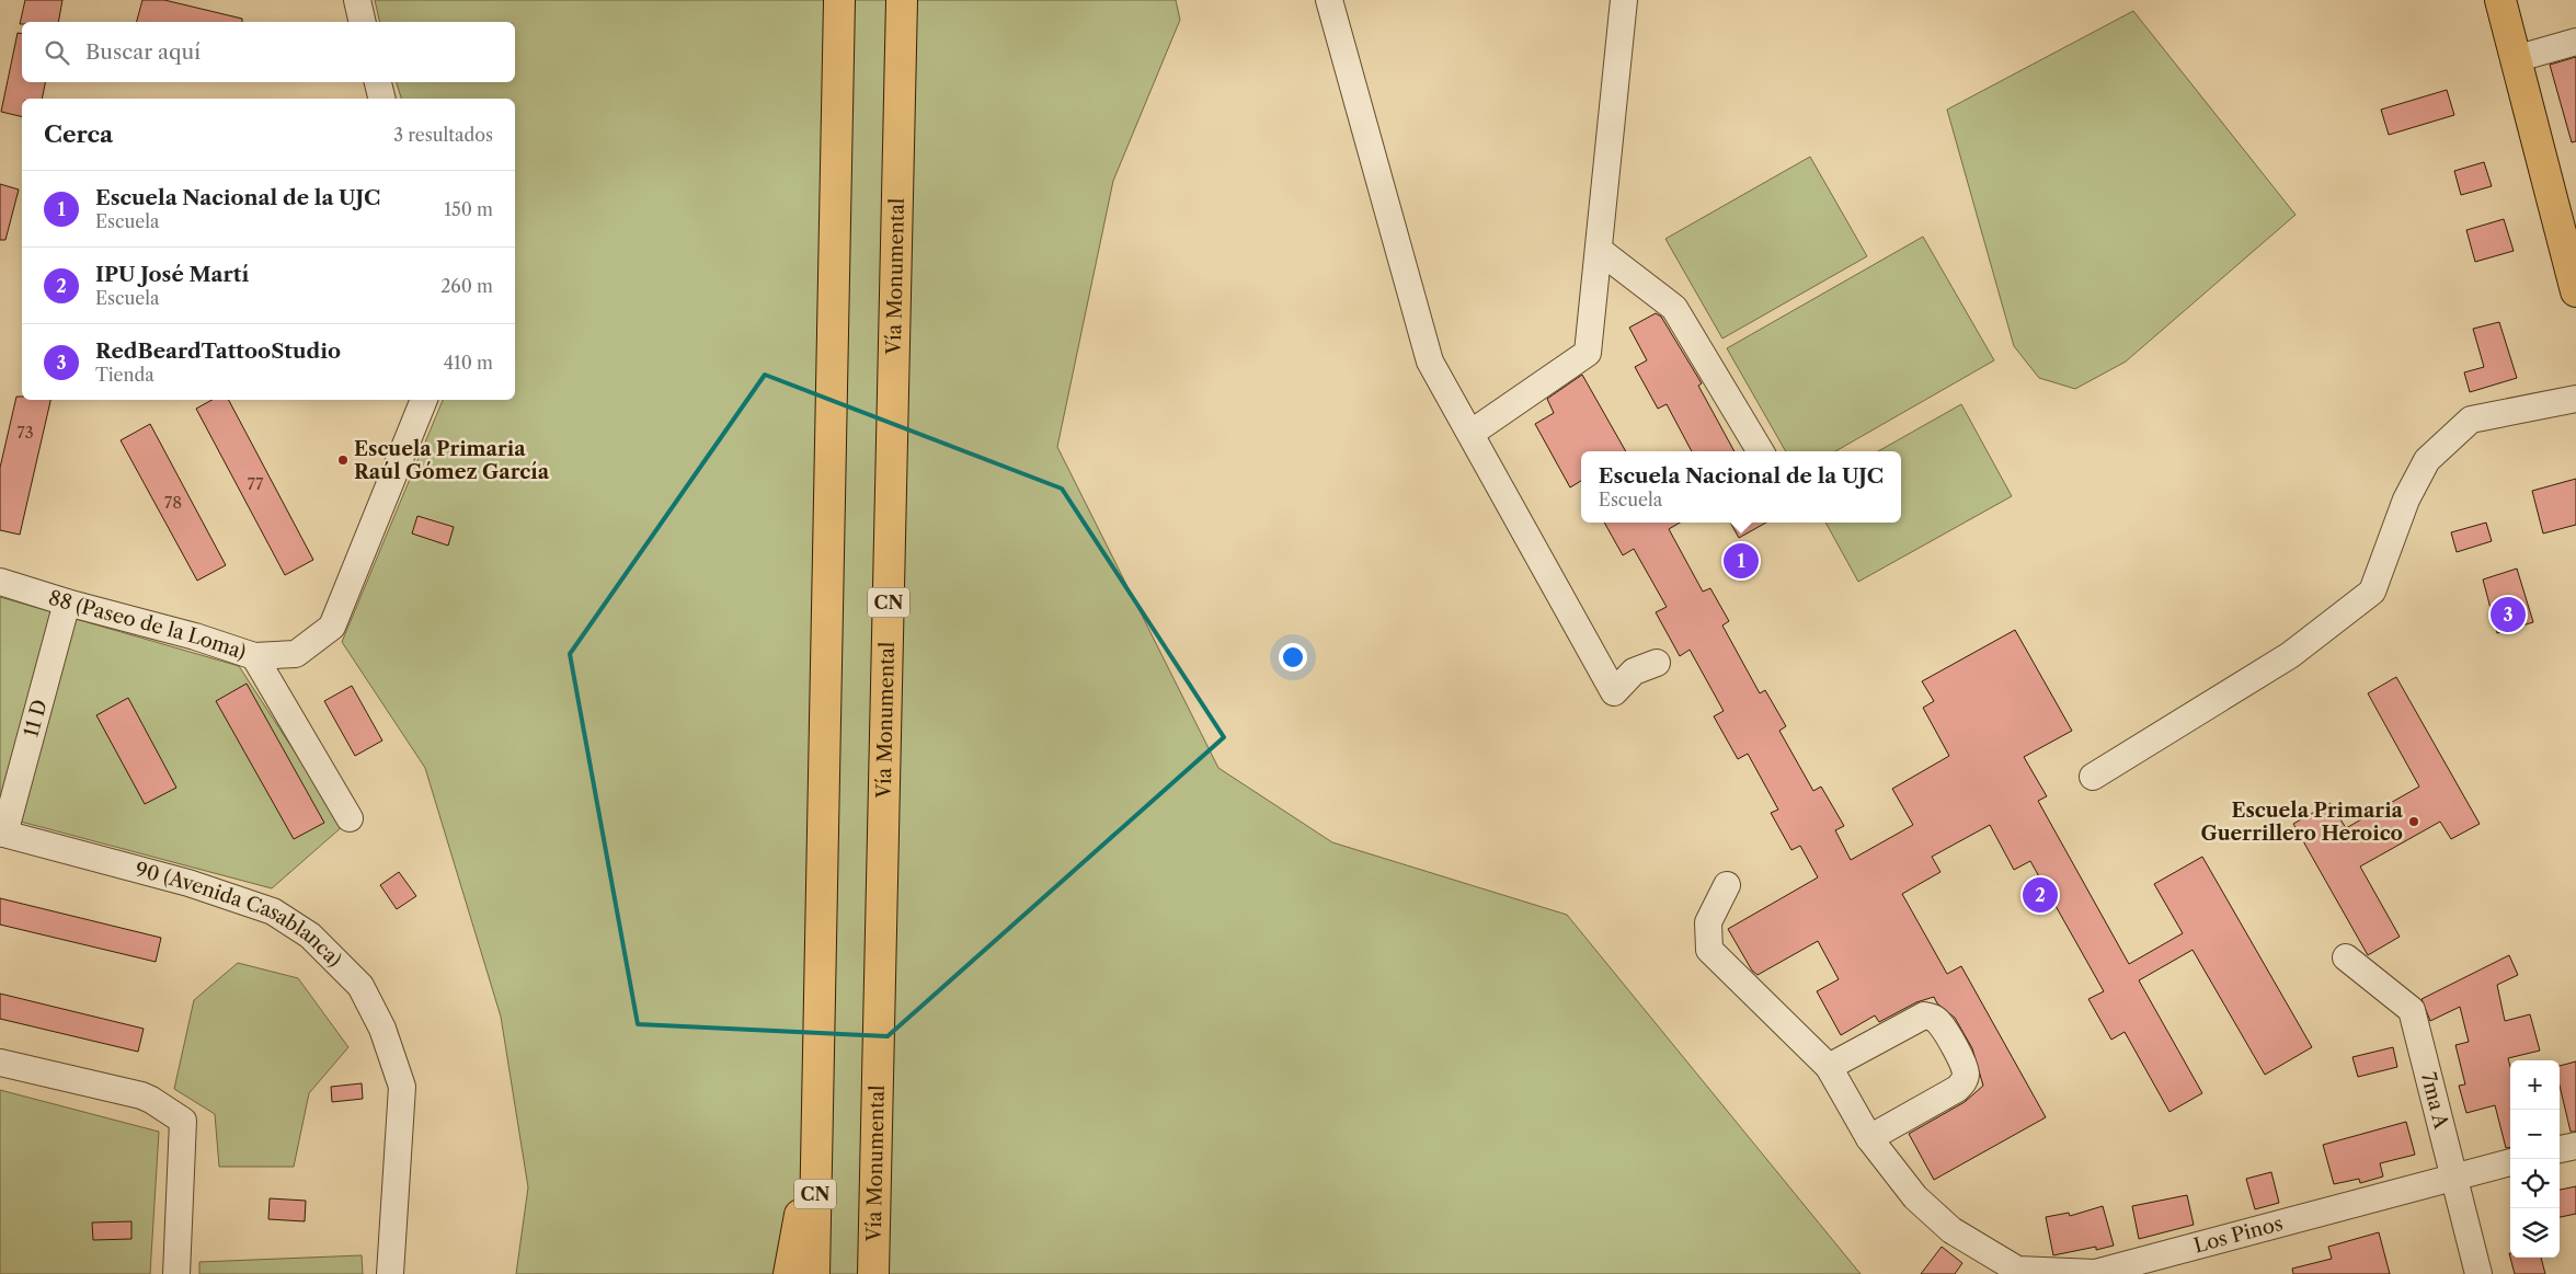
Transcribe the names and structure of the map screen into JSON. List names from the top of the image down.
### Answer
{
  "streets": {
    "main road": ["Vía Monumental", "CN"],
    "street": [
      "88 (Paseo de la Loma)",
      "11 D",
      "90 (Avenida Casablanca)",
      "7ma A",
      "Los Pinos"
    ]
  },
  "crossings": [
    ["88 (Paseo de la Loma)", "11 D"],
    ["11 D", "90 (Avenida Casablanca)"],
    ["7ma A", "Los Pinos"]
  ],
  "places": ["Escuela Primaria Raúl Gómez García", "Escuela Primaria Guerrillero Heroico"],
  "house_numbers": ["73", "77", "78"],
  "page": {
    "search": "Buscar aquí",
    "heading": ["Cerca", "3 resultados"],
    "list": [
      {
        "mark": "1",
        "name": "Escuela Nacional de la UJC",
        "note": "Escuela",
        "value": "150 m"
      },
      {
        "mark": "2",
        "name": "IPU José Martí",
        "note": "Escuela",
        "value": "260 m"
      },
      {
        "mark": "3",
        "name": "RedBeardTattooStudio",
        "note": "Tienda",
        "value": "410 m"
      }
    ],
    "popup": ["Escuela Nacional de la UJC", "Escuela"],
    "pins": ["1", "3", "2"],
    "map_buttons": ["+", "−"]
  }
}
